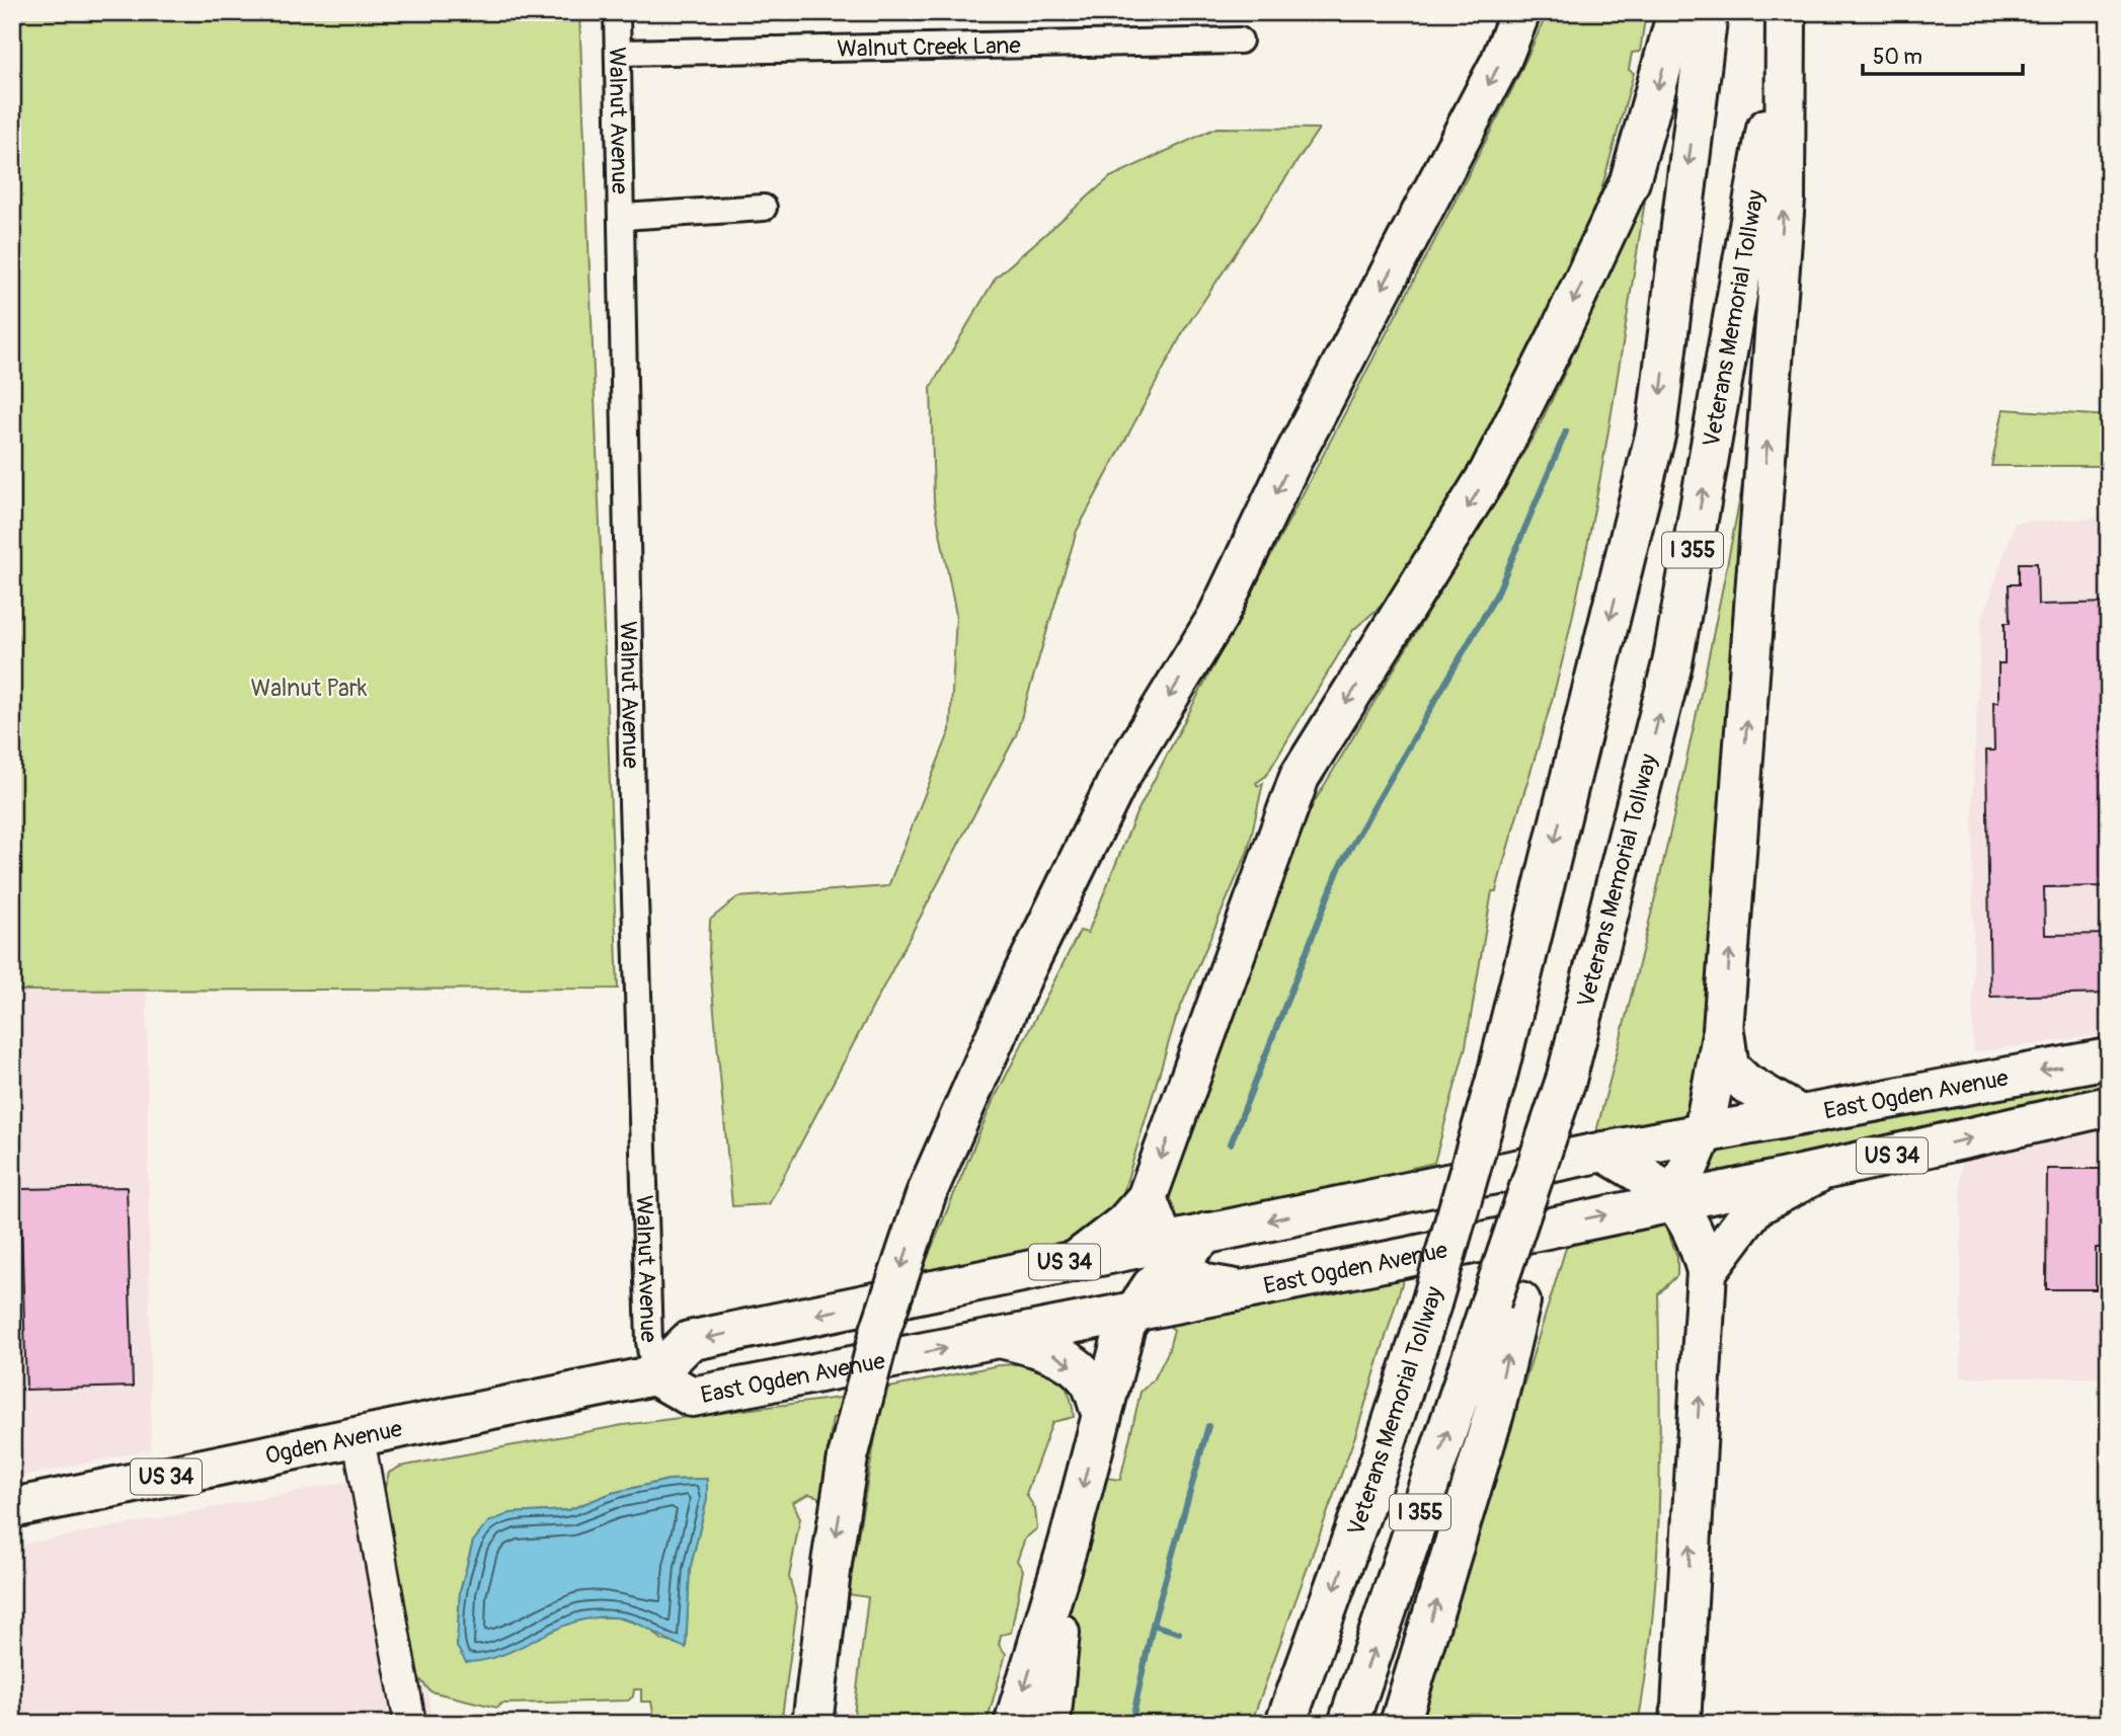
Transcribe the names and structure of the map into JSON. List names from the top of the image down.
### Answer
{
  "streets": {
    "main road": [
      "Veterans Memorial Tollway",
      "I 355",
      "East Ogden Avenue",
      "US 34",
      "Ogden Avenue"
    ],
    "street": ["Walnut Creek Lane", "Walnut Avenue"]
  },
  "crossings": [
    ["Walnut Creek Lane", "Walnut Avenue"],
    ["Walnut Avenue", "East Ogden Avenue"],
    ["Walnut Avenue", "Ogden Avenue"],
    ["Veterans Memorial Tollway", "I 355"],
    ["East Ogden Avenue", "Ogden Avenue"]
  ],
  "parks": ["Walnut Park"],
  "scale_bar": "50 m"
}
